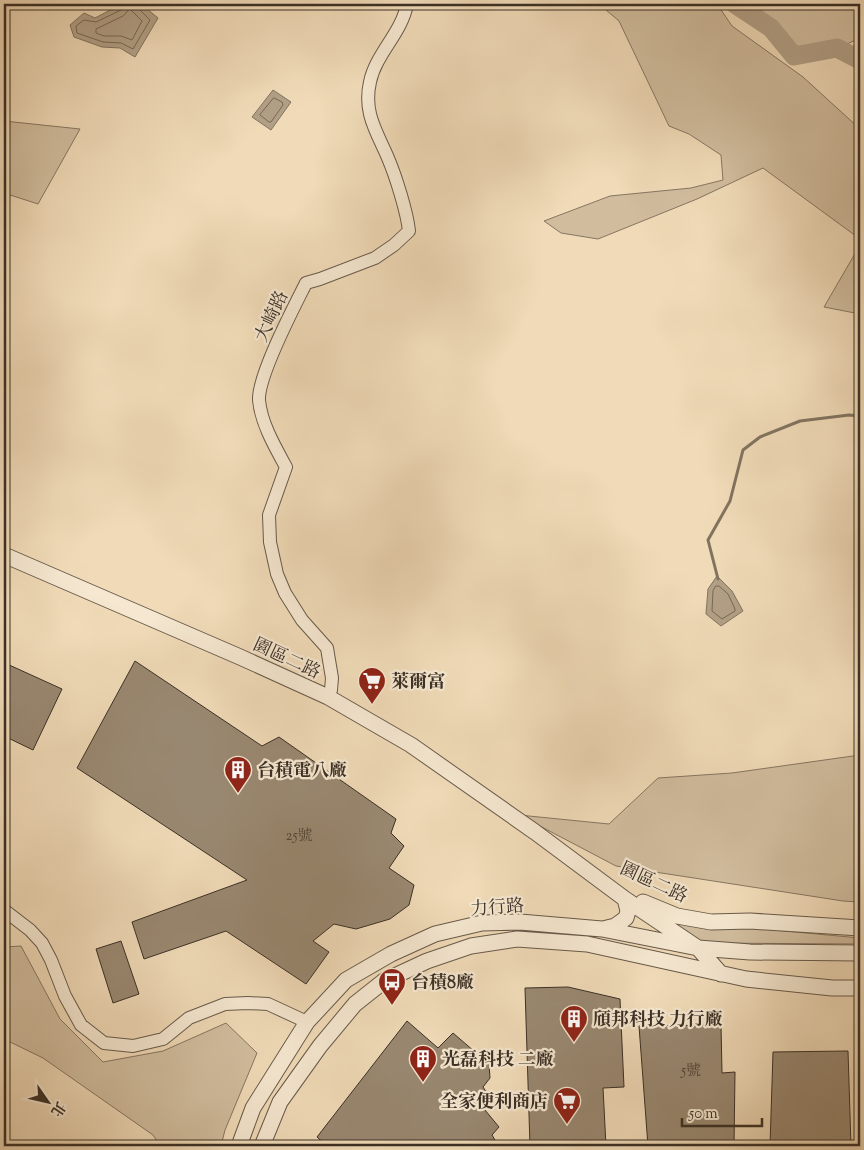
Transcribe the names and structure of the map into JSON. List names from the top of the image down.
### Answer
{
  "streets": {
    "street": ["大崎路", "園區二路", "力行路"]
  },
  "crossings": [
    ["大崎路", "園區二路"],
    ["園區二路", "力行路"]
  ],
  "places": {
    "supermarket": ["萊爾富", "全家便利商店"],
    "building": ["台積電八廠", "頎邦科技 力行廠", "光磊科技 二廠"],
    "bus stop": ["台積8廠"]
  },
  "house_numbers": ["25號", "5號"],
  "scale_bar": "50 m",
  "north": "bottom right"
}
